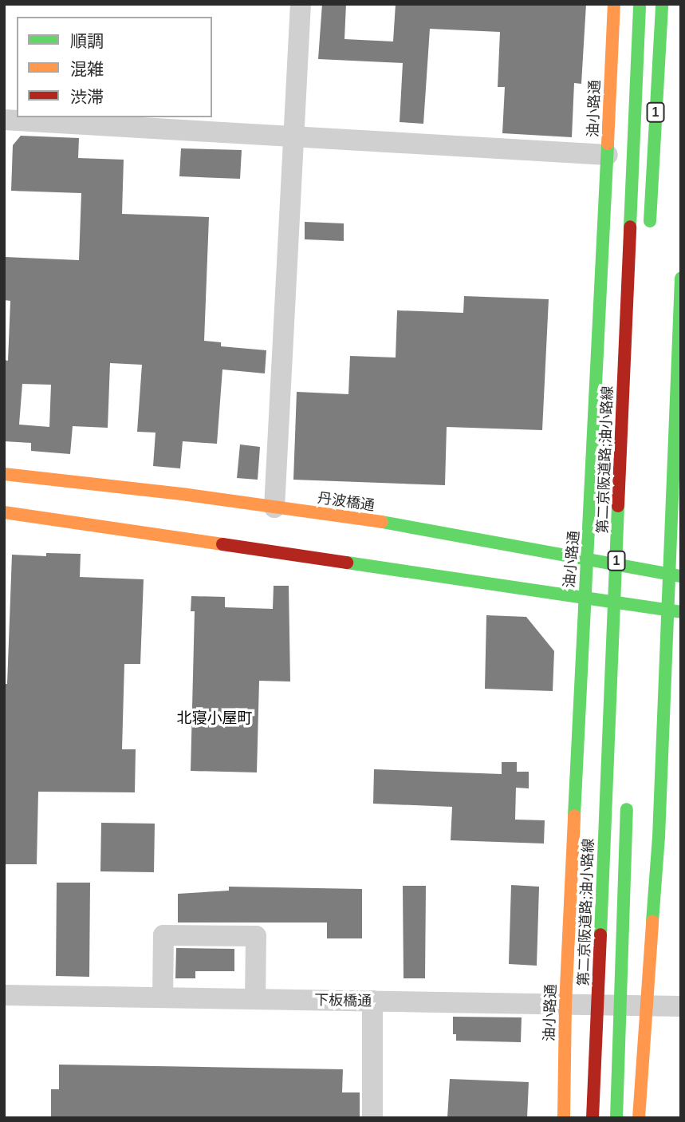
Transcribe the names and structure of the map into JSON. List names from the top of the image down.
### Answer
{
  "streets": {
    "main road": [
      "油小路通",
      "1",
      "第二京阪道路;油小路線",
      "丹波橋通"
    ],
    "street": ["下板橋通"]
  },
  "crossings": [
    ["油小路通", "丹波橋通"],
    ["油小路通", "下板橋通"]
  ],
  "districts": ["北寝小屋町"],
  "legend": ["順調", "混雑", "渋滞"]
}
